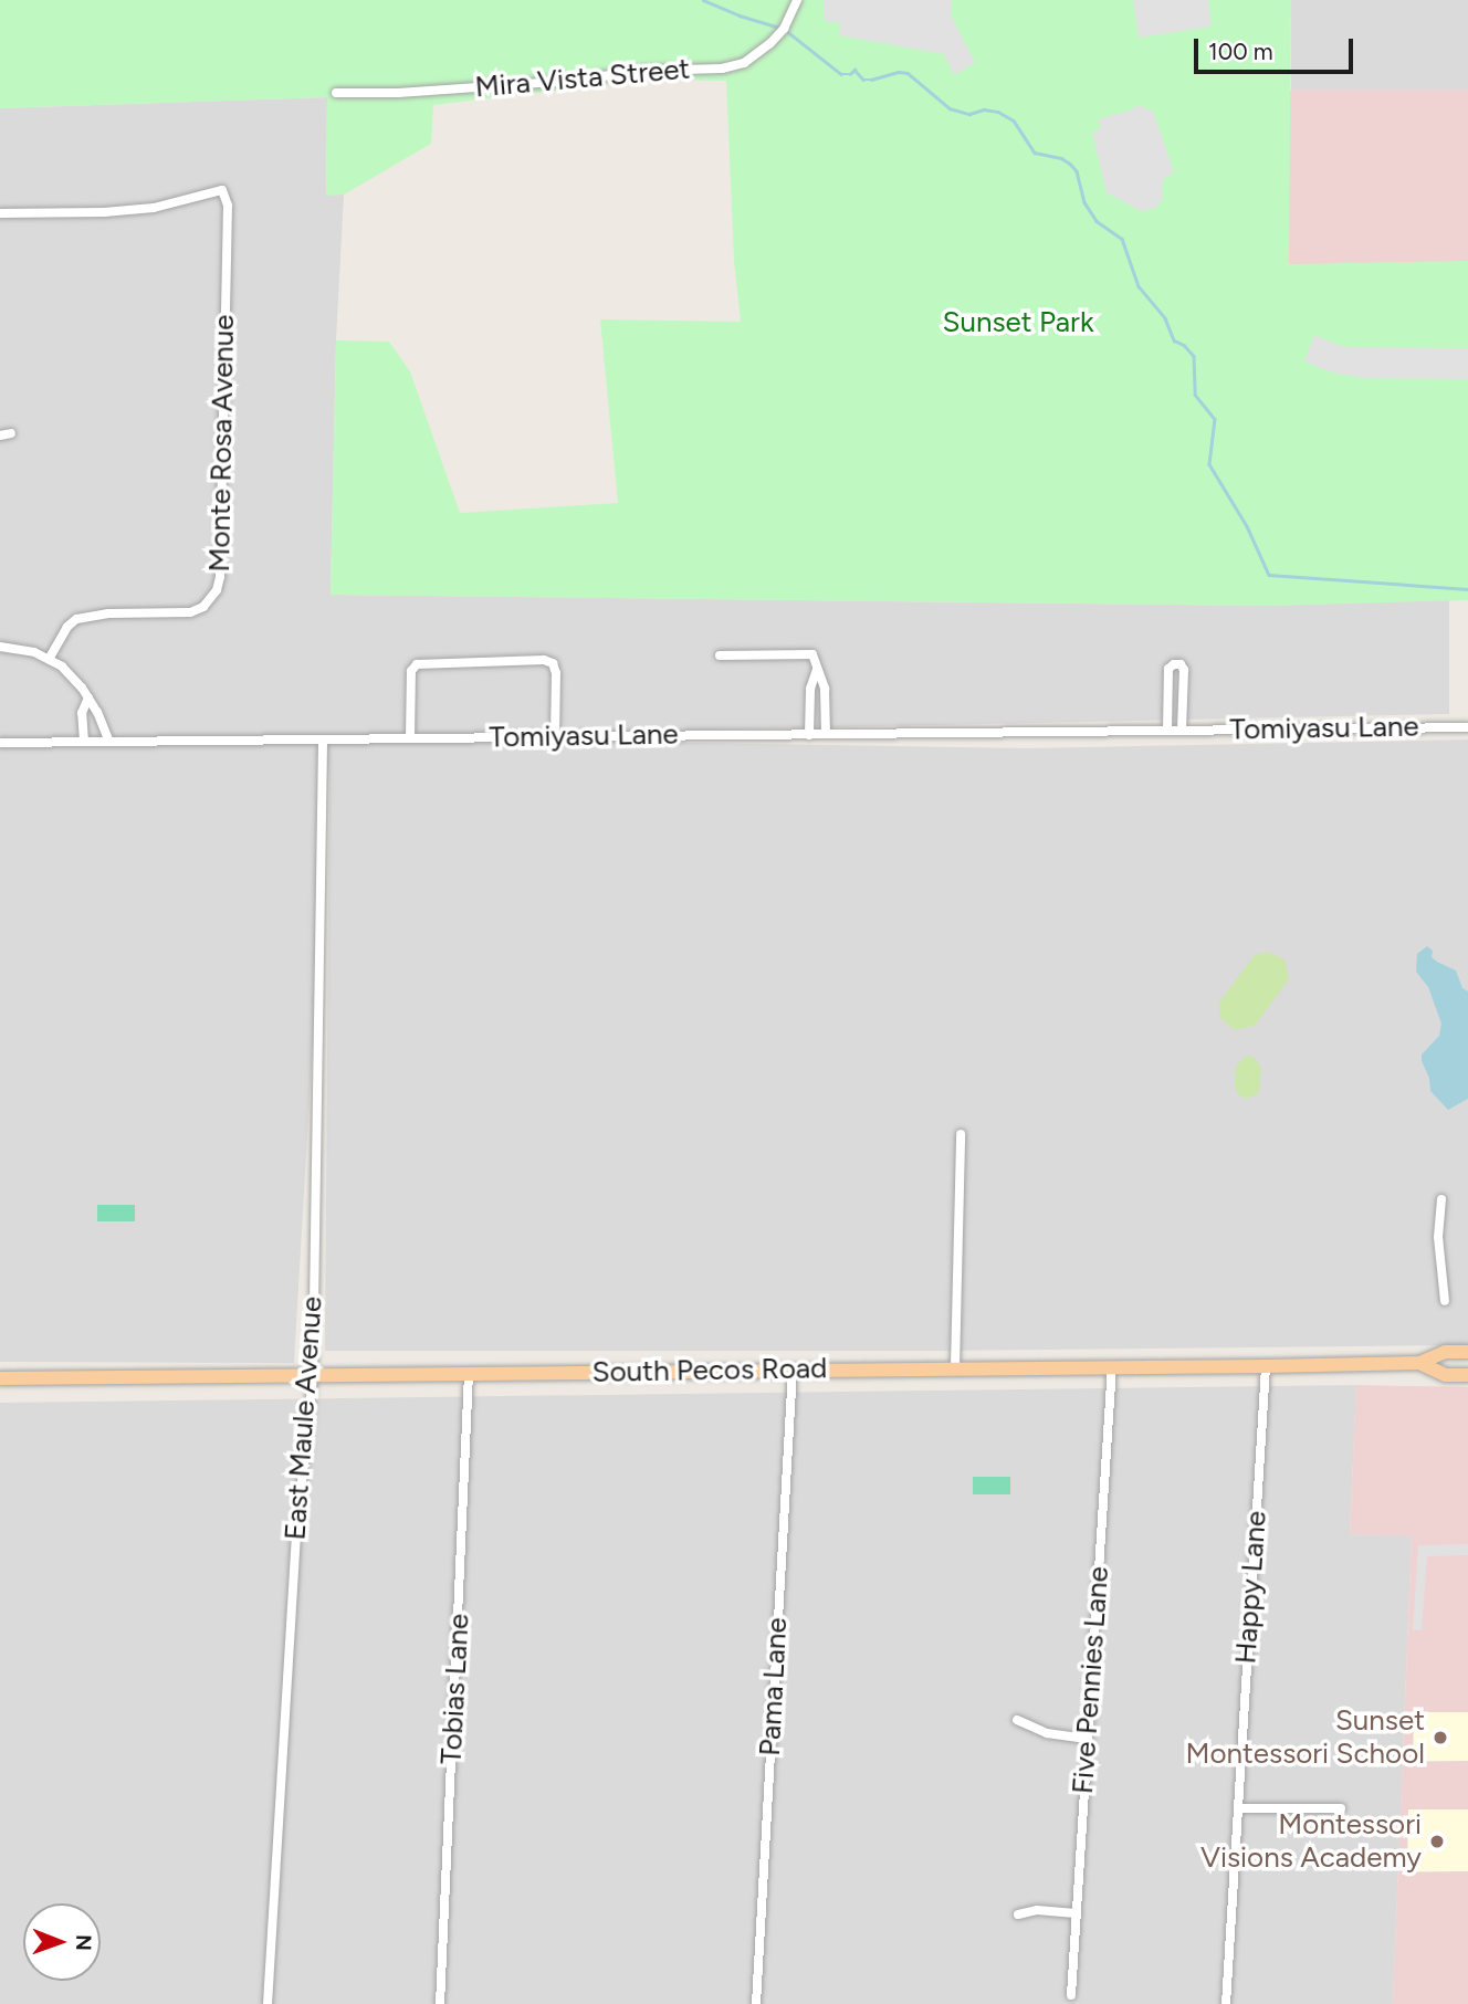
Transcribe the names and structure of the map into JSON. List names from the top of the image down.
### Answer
{
  "streets": {
    "main road": ["South Pecos Road"],
    "street": [
      "Mira Vista Street",
      "Monte Rosa Avenue",
      "Tomiyasu Lane",
      "East Maule Avenue",
      "Happy Lane",
      "Five Pennies Lane",
      "Pama Lane",
      "Tobias Lane"
    ]
  },
  "crossings": [
    ["Tomiyasu Lane", "East Maule Avenue"],
    ["South Pecos Road", "East Maule Avenue"],
    ["South Pecos Road", "Happy Lane"],
    ["South Pecos Road", "Five Pennies Lane"],
    ["South Pecos Road", "Pama Lane"],
    ["South Pecos Road", "Tobias Lane"]
  ],
  "parks": ["Sunset Park"],
  "places": ["Sunset Montessori School", "Montessori Visions Academy"],
  "scale_bar": "100 m",
  "north": "right"
}
